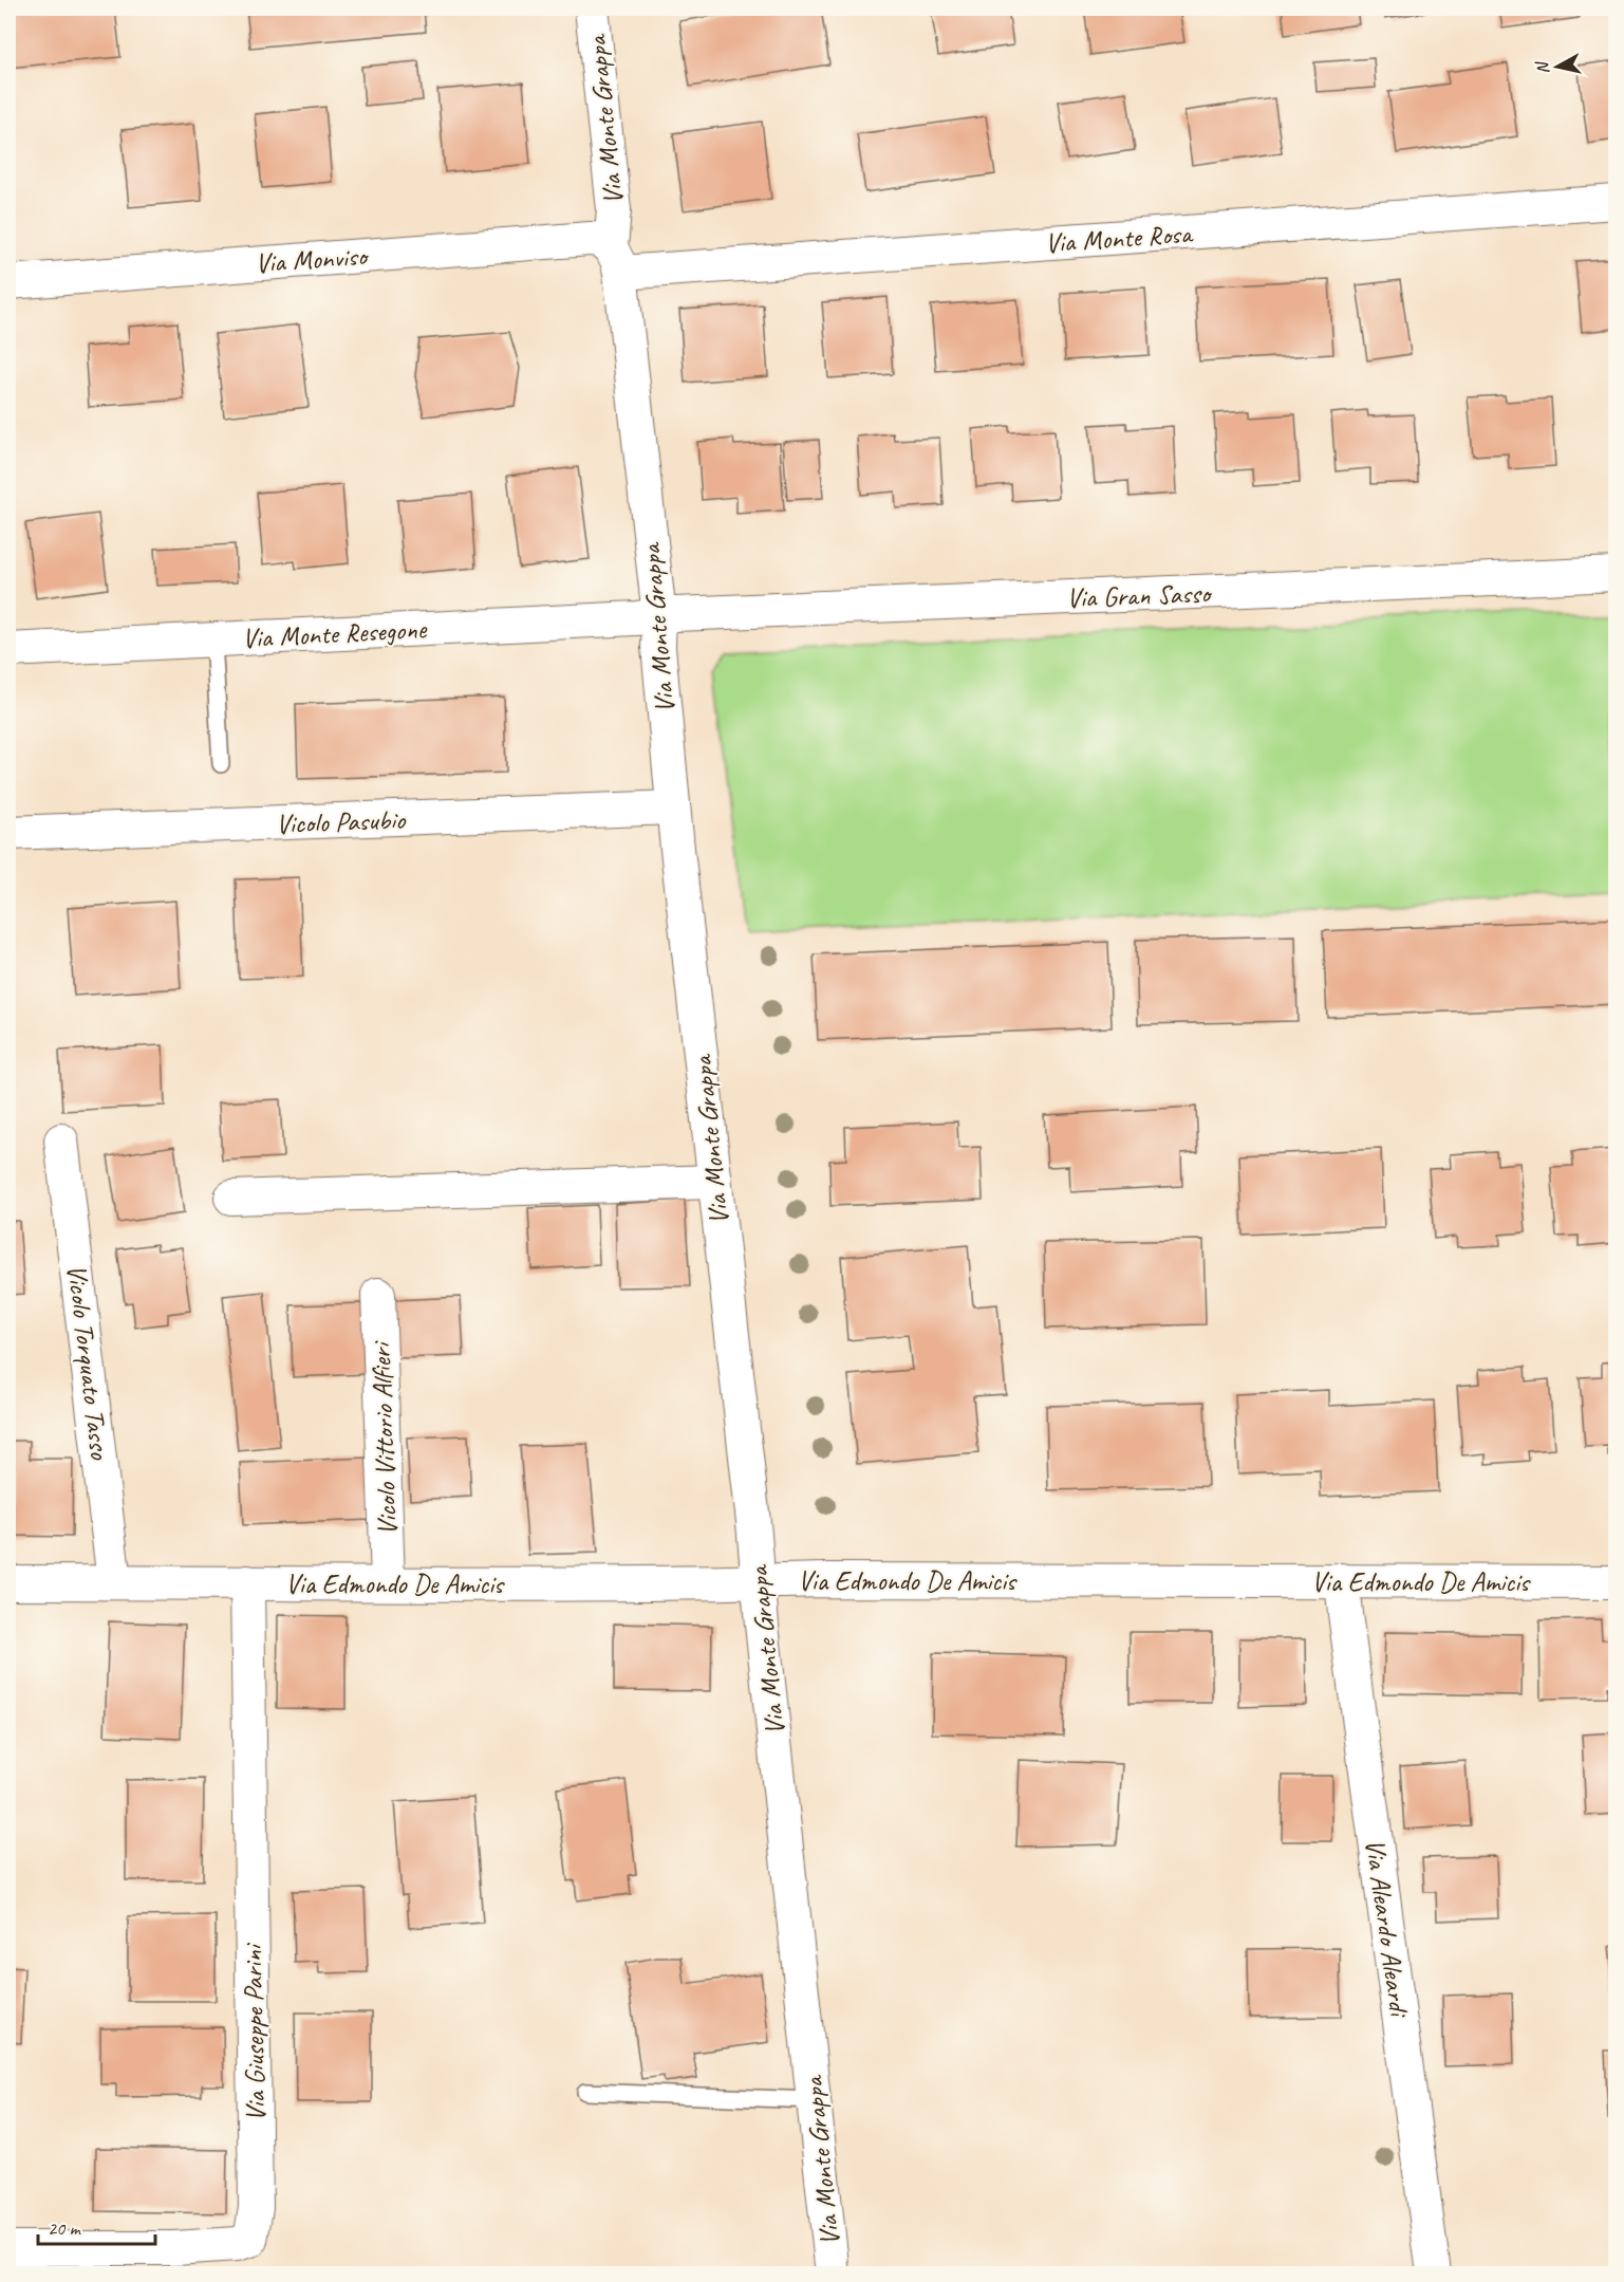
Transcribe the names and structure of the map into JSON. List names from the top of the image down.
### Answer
{
  "streets": {
    "street": [
      "Via Monte Grappa",
      "Via Monte Rosa",
      "Via Monviso",
      "Via Gran Sasso",
      "Via Monte Resegone",
      "Vicolo Pasubio",
      "Vicolo Torquato Tasso",
      "Vicolo Vittorio Alfieri",
      "Via Edmondo De Amicis",
      "Via Aleardo Aleardi",
      "Via Giuseppe Parini"
    ]
  },
  "crossings": [
    ["Via Monte Grappa", "Via Monte Rosa"],
    ["Via Monte Grappa", "Via Monviso"],
    ["Via Monte Grappa", "Via Gran Sasso"],
    ["Via Monte Grappa", "Via Monte Resegone"],
    ["Via Monte Grappa", "Vicolo Pasubio"],
    ["Via Monte Grappa", "Via Edmondo De Amicis"],
    ["Via Monte Rosa", "Via Monviso"],
    ["Via Gran Sasso", "Via Monte Resegone"],
    ["Vicolo Torquato Tasso", "Via Edmondo De Amicis"],
    ["Vicolo Vittorio Alfieri", "Via Edmondo De Amicis"],
    ["Via Edmondo De Amicis", "Via Aleardo Aleardi"],
    ["Via Edmondo De Amicis", "Via Giuseppe Parini"]
  ],
  "scale_bar": "20 m",
  "north": "left"
}
